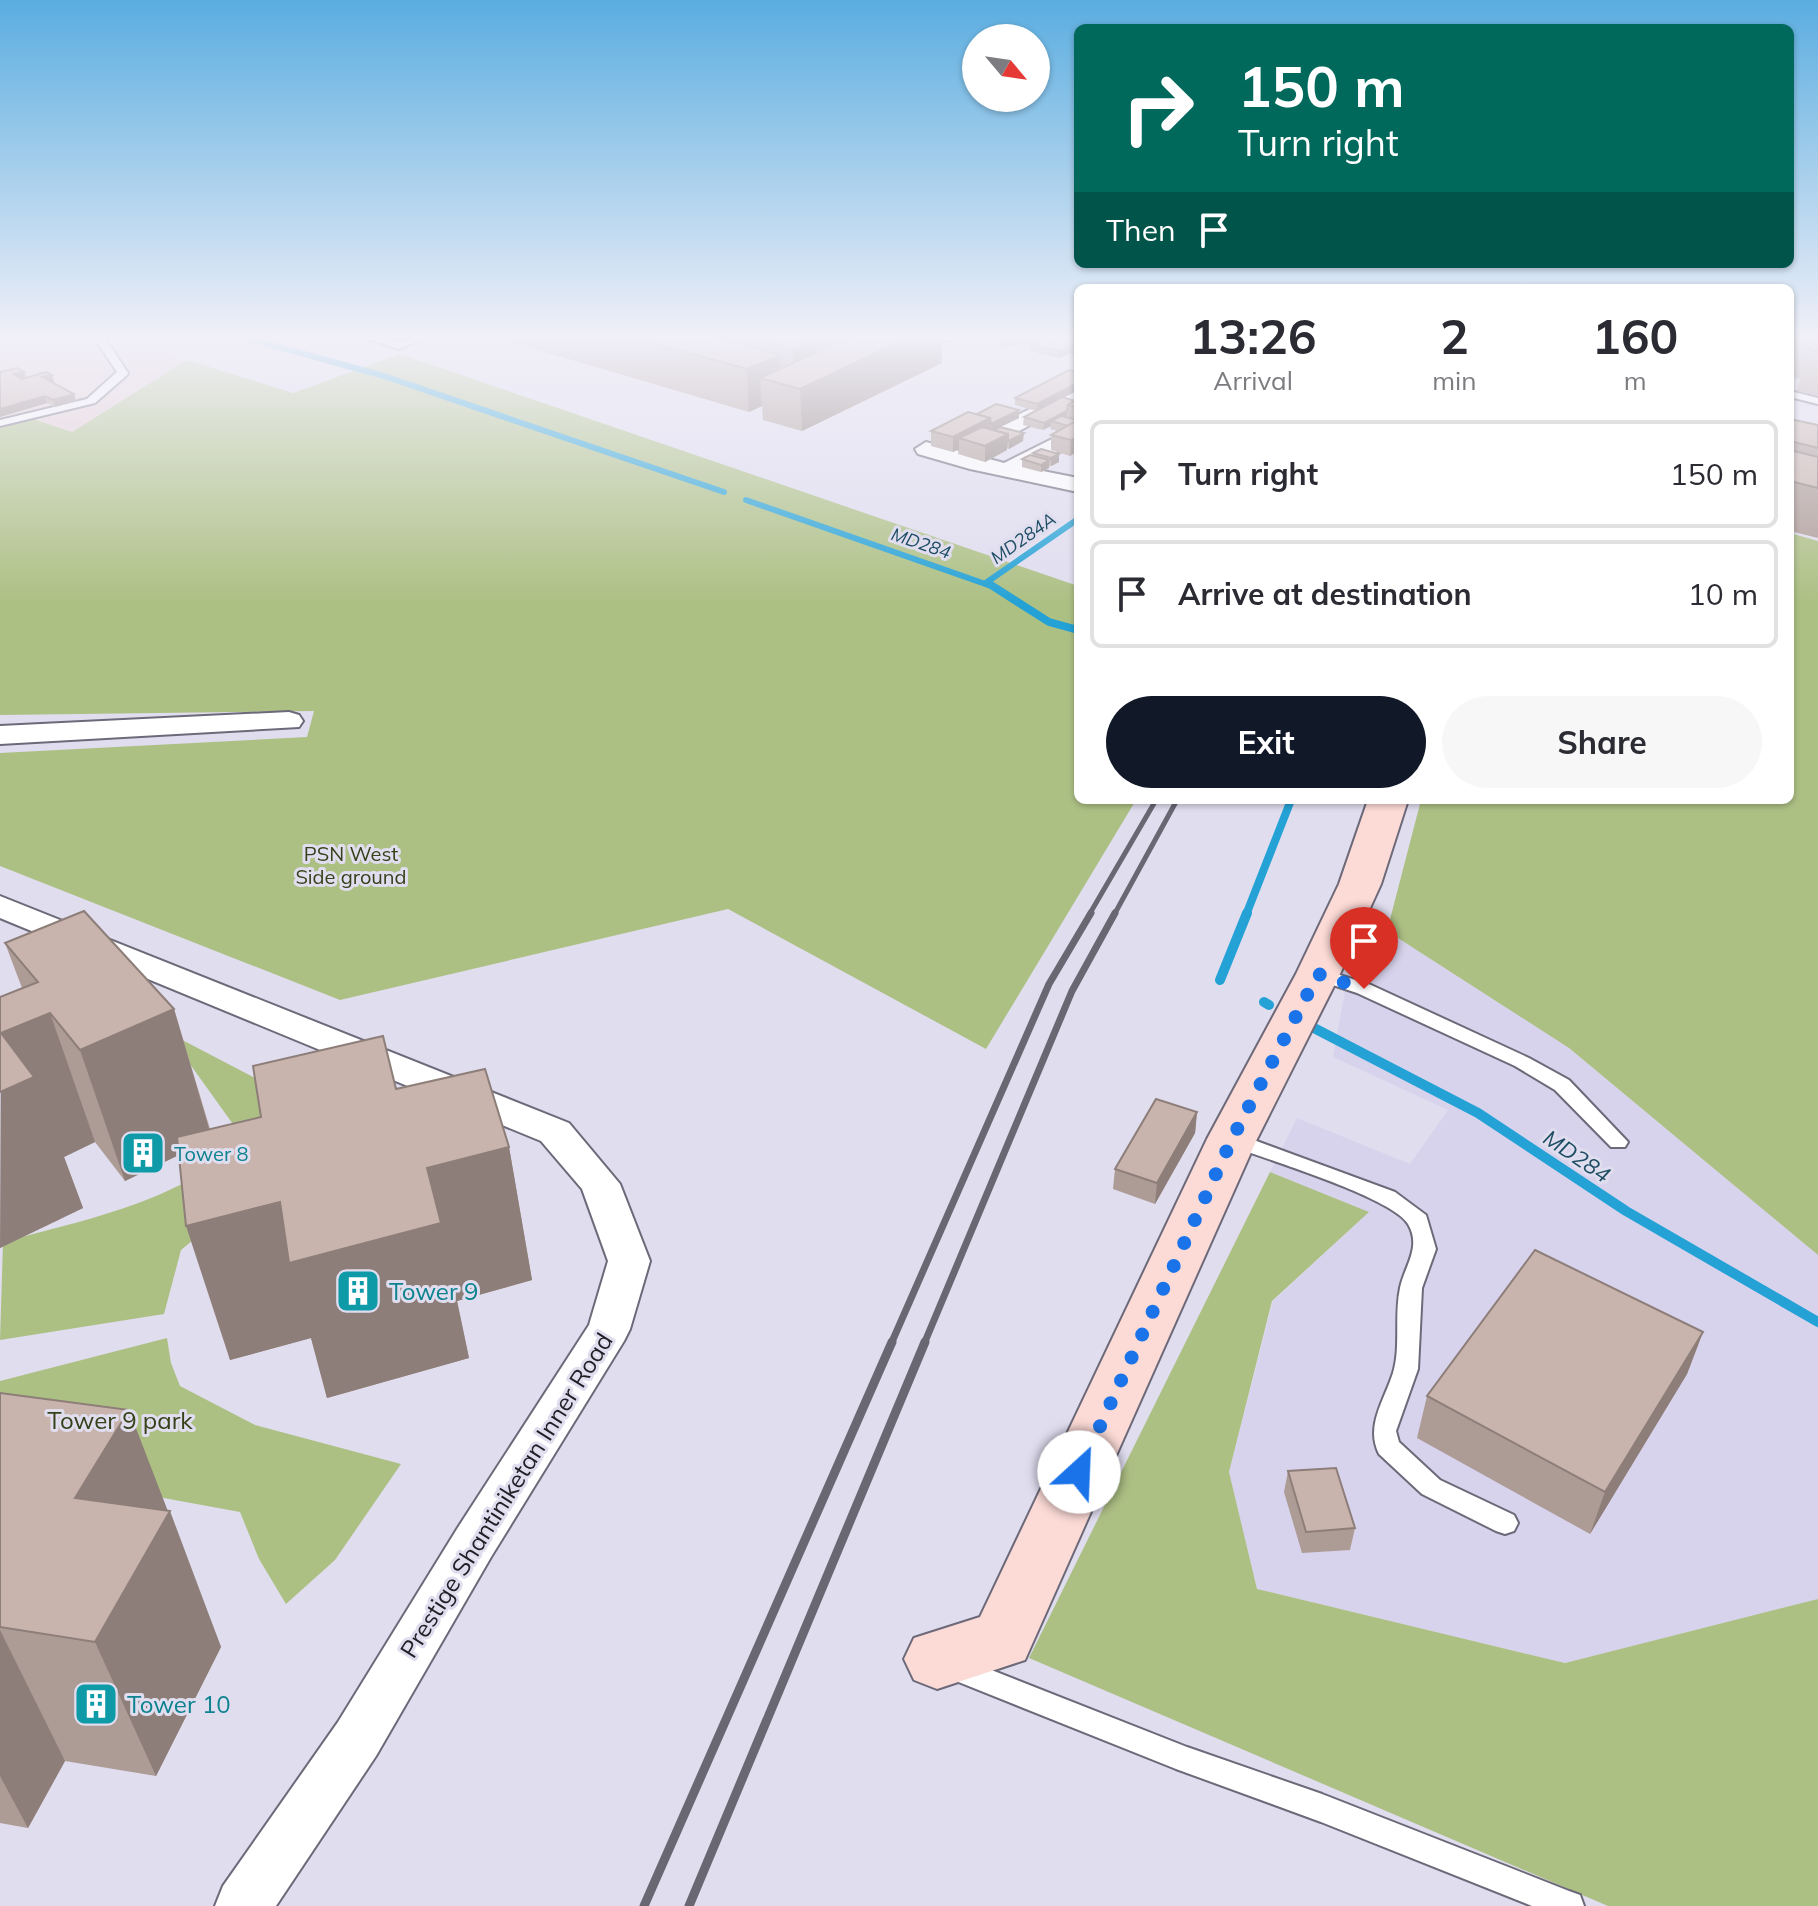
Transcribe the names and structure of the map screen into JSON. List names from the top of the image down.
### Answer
{
  "streets": {
    "street": ["Prestige Shantiniketan Inner Road"]
  },
  "water": ["MD284A", "MD284"],
  "parks": ["PSN West Side ground", "Tower 9 park"],
  "places": {
    "building": ["Tower 8", "Tower 9", "Tower 10"]
  },
  "north": "bottom right",
  "page": {
    "turn": ["150 m", "Turn right"],
    "then": "Then",
    "eta": [
      "13:26",
      "Arrival",
      "2",
      "min",
      "160",
      "m"
    ],
    "list": [
      {
        "name": "Turn right",
        "value": "150 m"
      },
      {
        "name": "Arrive at destination",
        "value": "10 m"
      }
    ],
    "buttons": ["Exit", "Share"]
  }
}
